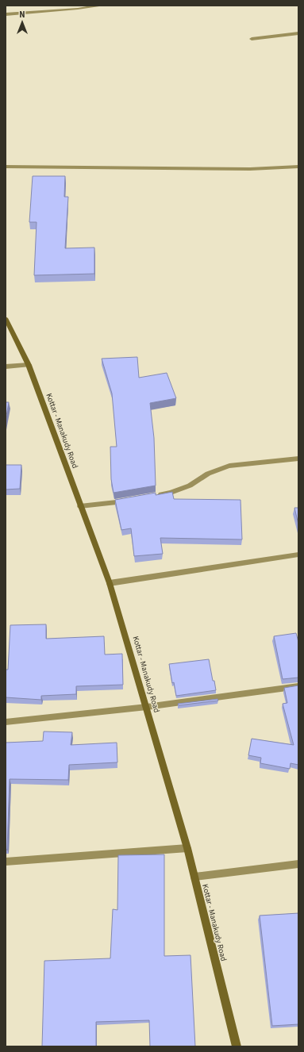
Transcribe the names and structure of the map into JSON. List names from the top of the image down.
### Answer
{
  "streets": {
    "main road": ["Kottar - Manakudy Road"]
  },
  "north": "top"
}
